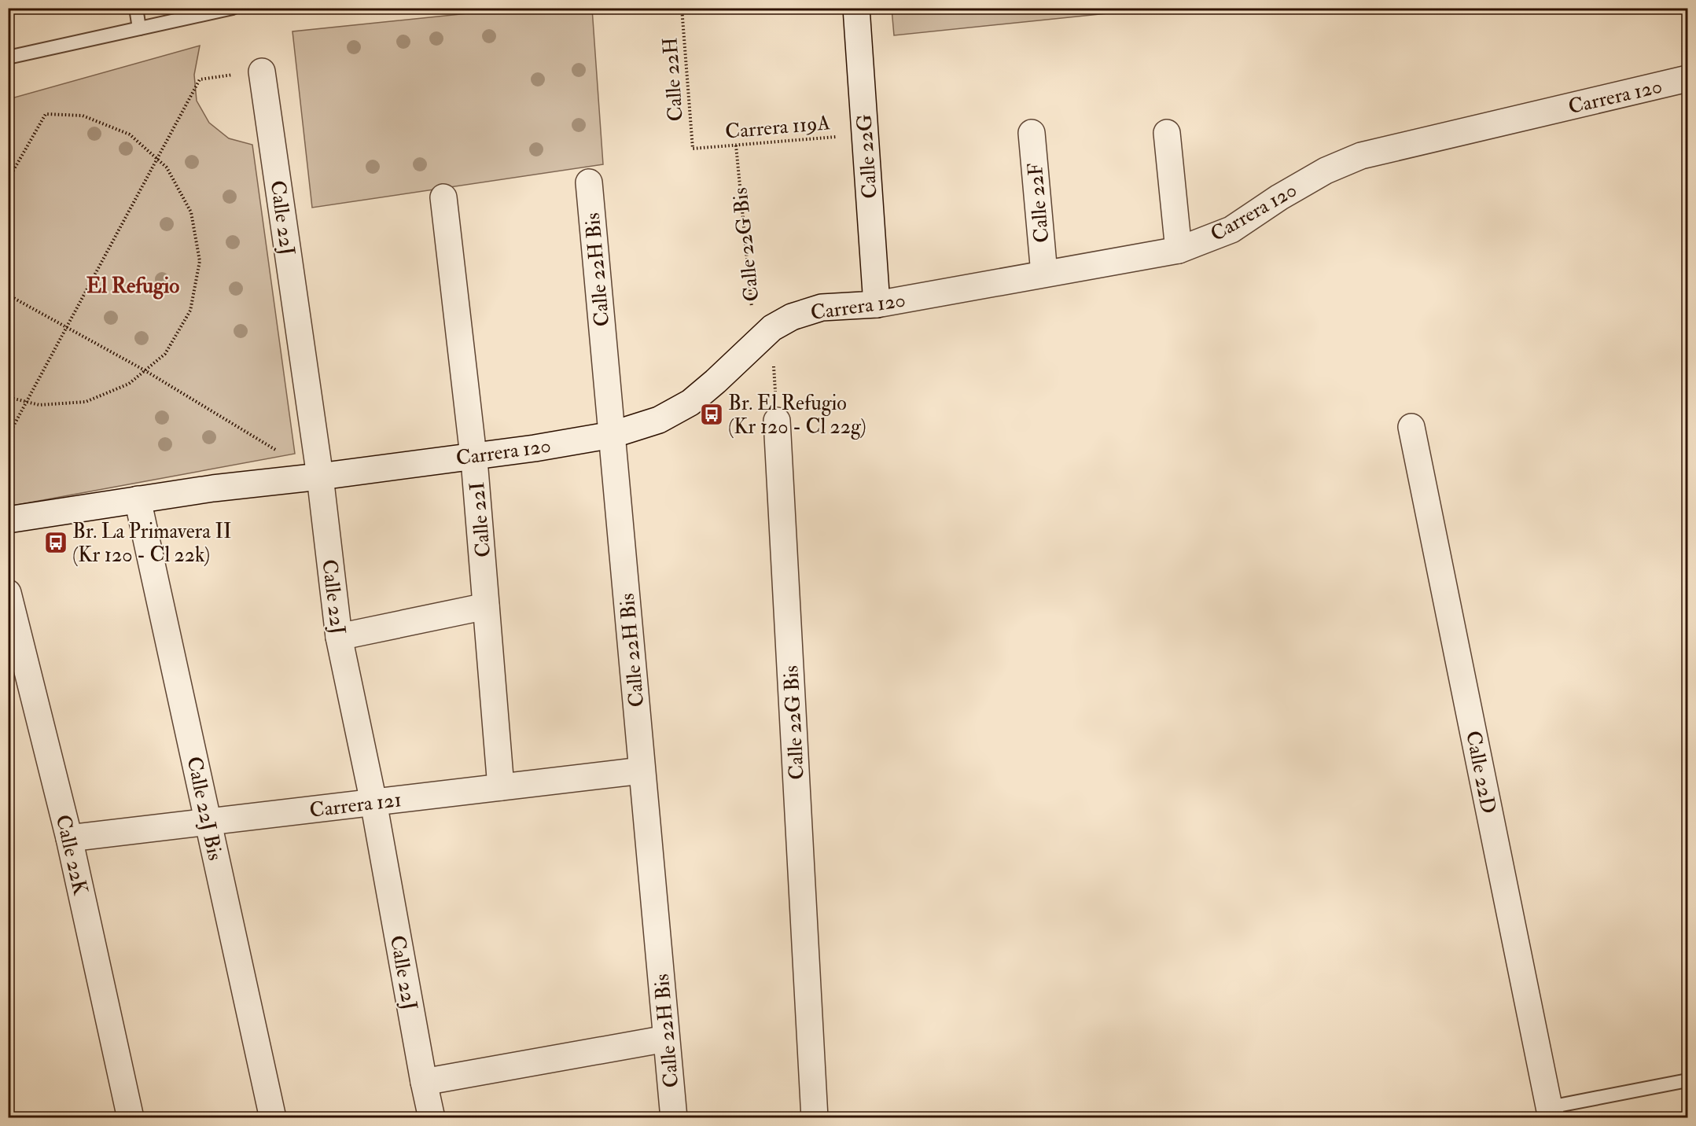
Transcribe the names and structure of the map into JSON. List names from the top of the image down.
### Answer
{
  "streets": {
    "street": [
      "Carrera 120",
      "Calle 22G",
      "Calle 22F",
      "Calle 22J",
      "Calle 22G Bis",
      "Calle 22H Bis",
      "Calle 22I",
      "Calle 22D",
      "Carrera 121",
      "Calle 22J Bis",
      "Calle 22K"
    ],
    "path": ["Calle 22H", "Carrera 119A"]
  },
  "crossings": [
    ["Calle 22H", "Carrera 119A"],
    ["Carrera 120", "Calle 22G"],
    ["Carrera 120", "Calle 22F"],
    ["Carrera 120", "Calle 22J"],
    ["Carrera 120", "Calle 22G Bis"],
    ["Carrera 120", "Calle 22H Bis"],
    ["Carrera 120", "Calle 22I"],
    ["Carrera 120", "Calle 22J Bis"],
    ["Carrera 119A", "Calle 22G"],
    ["Carrera 119A", "Calle 22G Bis"],
    ["Calle 22J", "Carrera 121"],
    ["Calle 22H Bis", "Carrera 121"],
    ["Calle 22I", "Carrera 121"],
    ["Carrera 121", "Calle 22J Bis"],
    ["Carrera 121", "Calle 22K"]
  ],
  "districts": ["El Refugio"],
  "places": {
    "bus stop": ["Br. El Refugio (Kr 120 - Cl 22g)", "Br. La Primavera II (Kr 120 - Cl 22k)"]
  }
}
